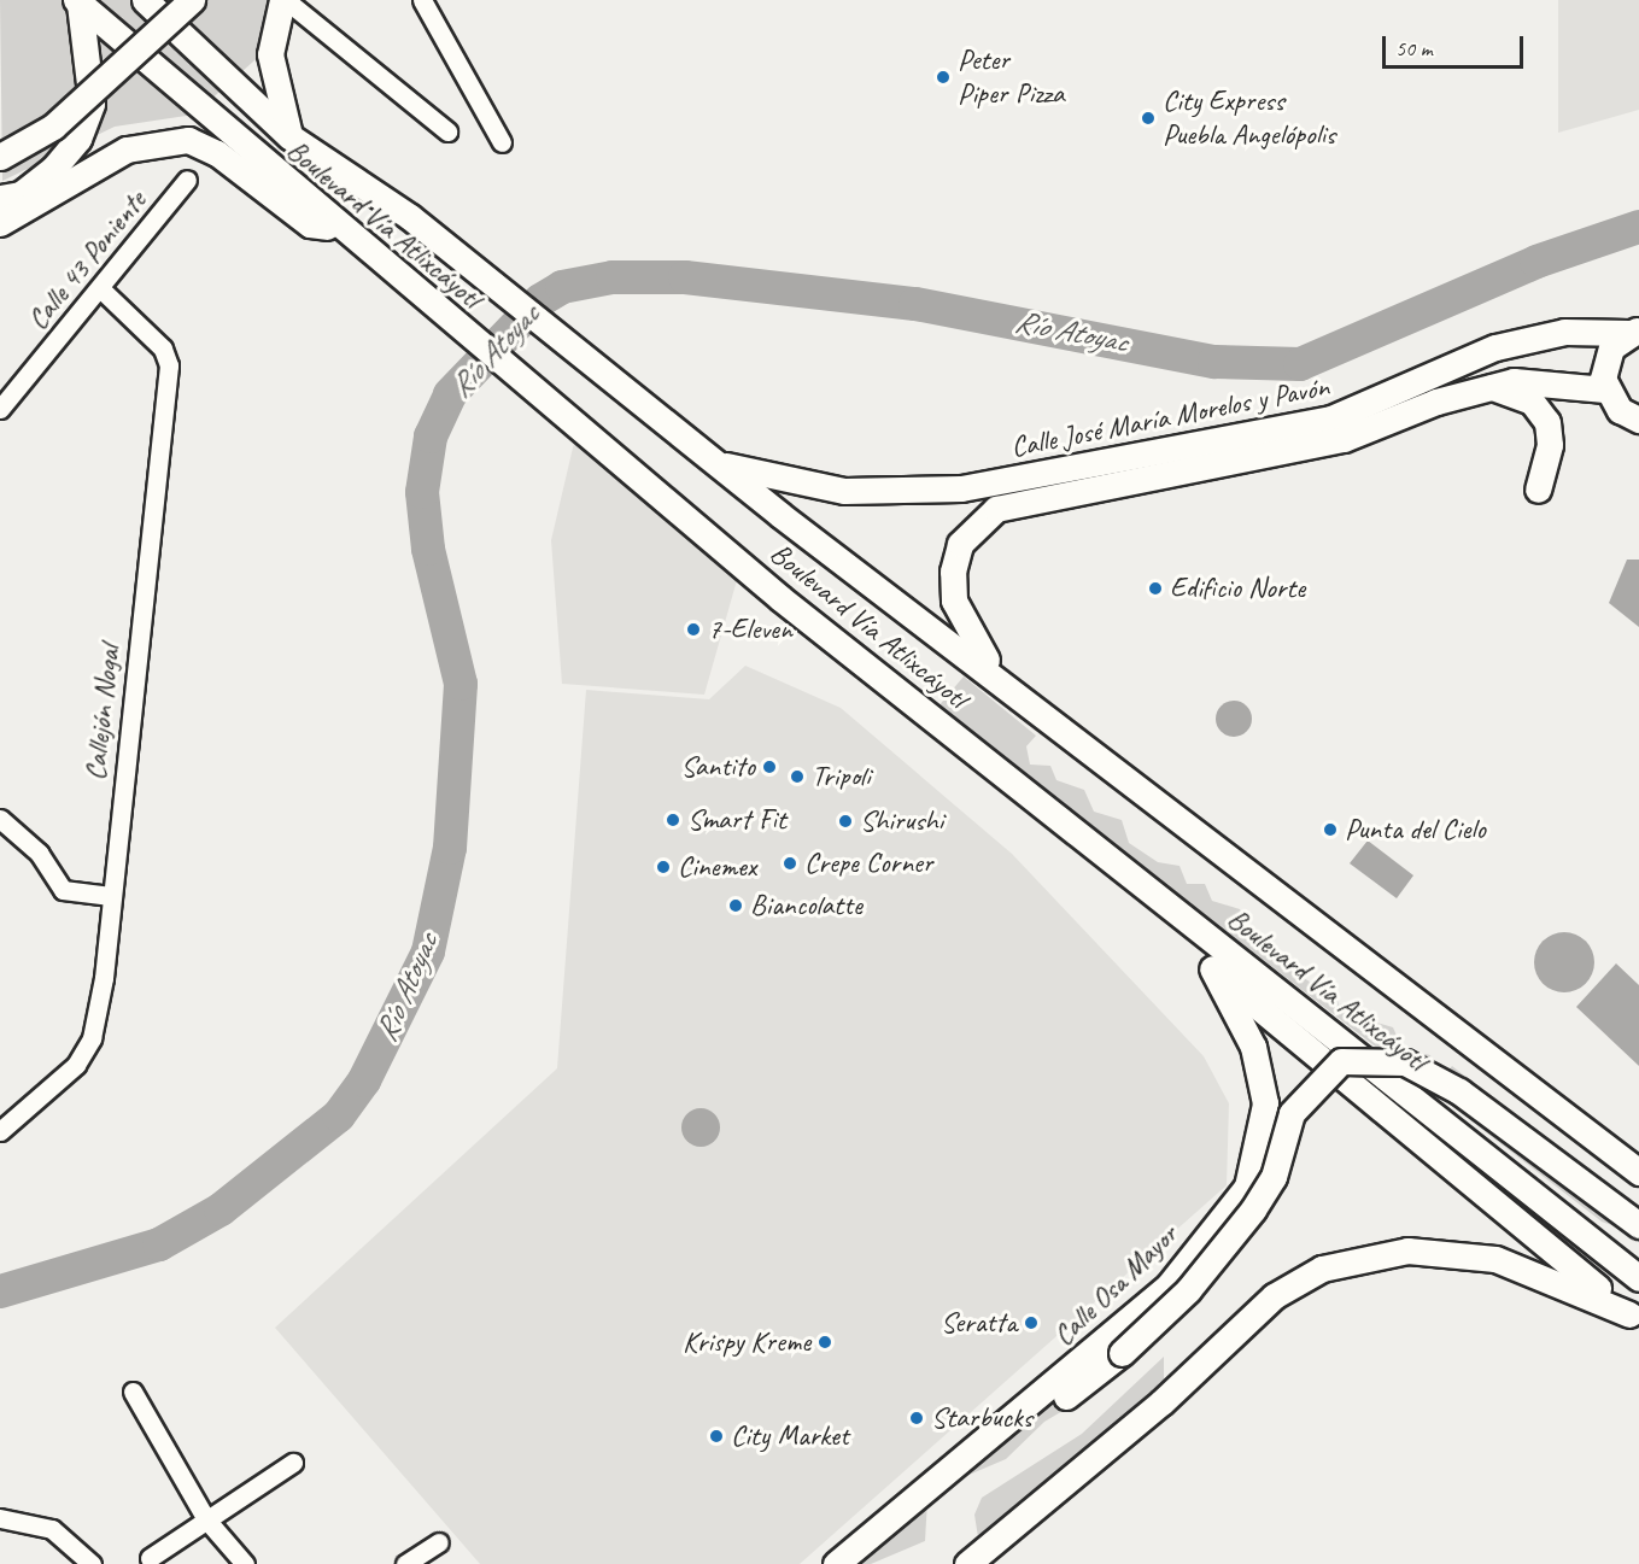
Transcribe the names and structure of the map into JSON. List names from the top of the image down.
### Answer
{
  "streets": {
    "main road": ["Boulevard Vía Atlixcáyotl", "Calle José María Morelos y Pavón", "Calle Osa Mayor"],
    "street": ["Calle 43 Poniente", "Callejón Nogal"]
  },
  "crossings": [
    ["Boulevard Vía Atlixcáyotl", "Calle José María Morelos y Pavón"],
    ["Calle 43 Poniente", "Callejón Nogal"]
  ],
  "water": ["Río Atoyac"],
  "places": [
    "Peter Piper Pizza",
    "City Express Puebla Angelópolis",
    "Edificio Norte",
    "7-Eleven",
    "Santito",
    "Tripoli",
    "Smart Fit",
    "Shirushi",
    "Punta del Cielo",
    "Crepe Corner",
    "Cinemex",
    "Biancolatte",
    "Seratta",
    "Krispy Kreme",
    "Starbucks",
    "City Market"
  ],
  "scale_bar": "50 m"
}
